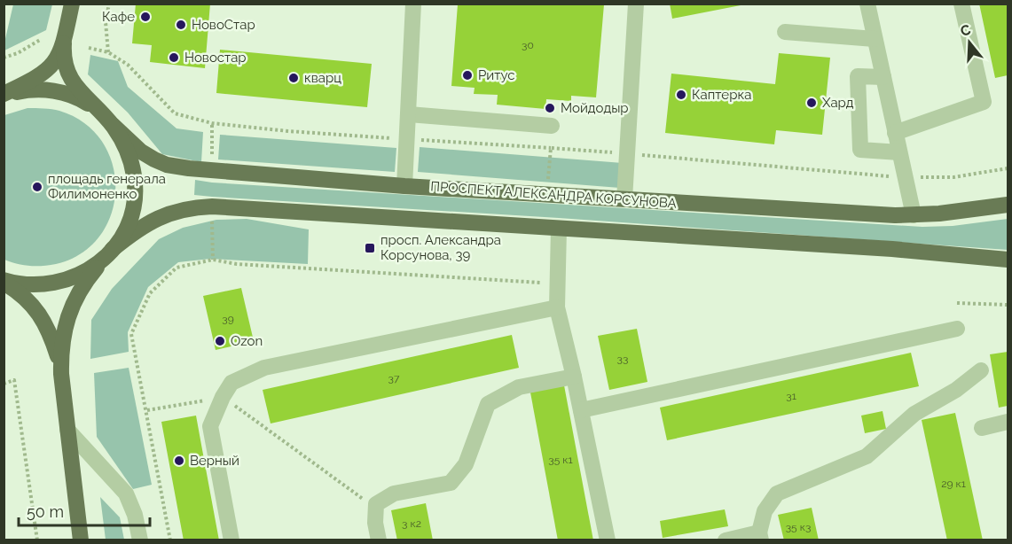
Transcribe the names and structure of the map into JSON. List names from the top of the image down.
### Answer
{
  "streets": {
    "main road": ["ПРОСПЕКТ АЛЕКСАНДРА КОРСУНОВА"]
  },
  "places": {
    "other": [
      "Кафе",
      "НовоСтар",
      "Новостар",
      "Ритус",
      "кварц",
      "Каптерка",
      "Хард",
      "Мойдодыр",
      "площадь генерала Филимоненко",
      "Ozon",
      "Верный"
    ],
    "transit": ["просп. Александра Корсунова, 39"]
  },
  "house_numbers": [
    "30",
    "39",
    "33",
    "37",
    "31",
    "35 к1",
    "29 к1",
    "3 к2",
    "35 к3"
  ],
  "scale_bar": "50 m",
  "north": "top"
}
